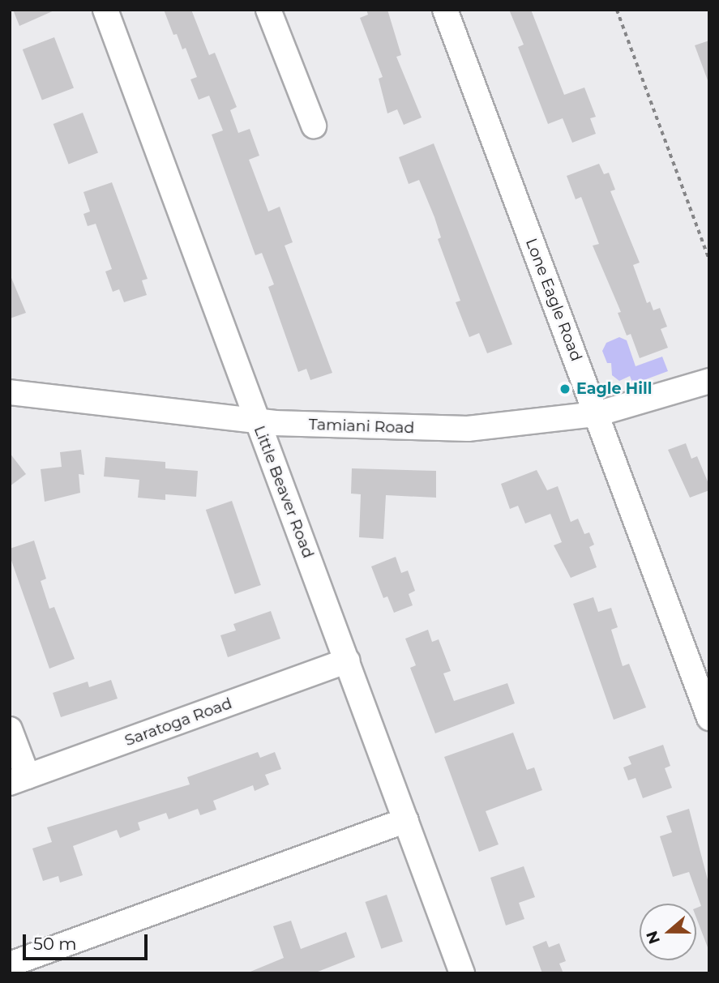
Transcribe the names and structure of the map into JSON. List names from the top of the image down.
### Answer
{
  "streets": {
    "street": [
      "Lone Eagle Road",
      "Tamiani Road",
      "Little Beaver Road",
      "Saratoga Road"
    ]
  },
  "crossings": [
    ["Lone Eagle Road", "Tamiani Road"],
    ["Tamiani Road", "Little Beaver Road"],
    ["Little Beaver Road", "Saratoga Road"]
  ],
  "places": ["Eagle Hill"],
  "scale_bar": "50 m",
  "north": "left"
}
